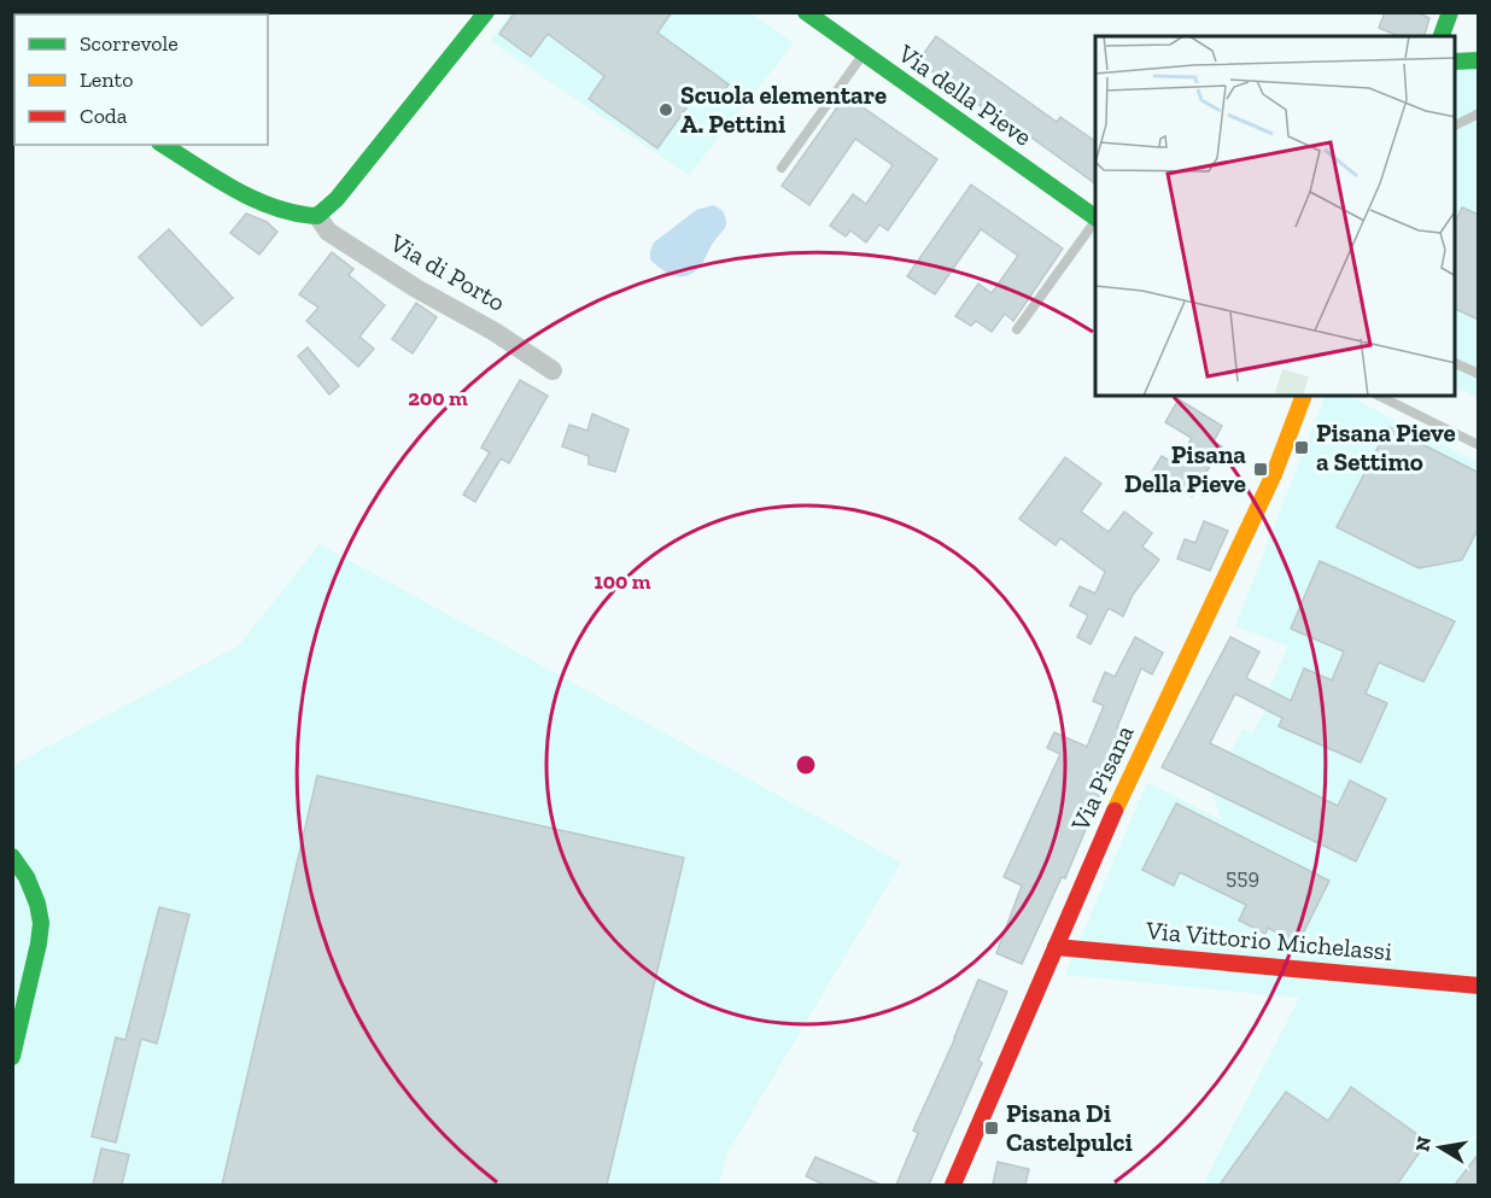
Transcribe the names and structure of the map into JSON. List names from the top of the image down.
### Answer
{
  "streets": {
    "street": [
      "Via della Pieve",
      "Via di Porto",
      "Via Pisana",
      "Via Vittorio Michelassi"
    ]
  },
  "crossings": [
    ["Via Pisana", "Via Vittorio Michelassi"]
  ],
  "places": {
    "other": ["Scuola elementare A. Pettini"],
    "transit": ["Pisana Pieve a Settimo", "Pisana Della Pieve", "Pisana Di Castelpulci"]
  },
  "house_numbers": ["559"],
  "legend": ["Scorrevole", "Lento", "Coda"],
  "north": "left",
  "rings": ["200 m", "100 m"]
}
